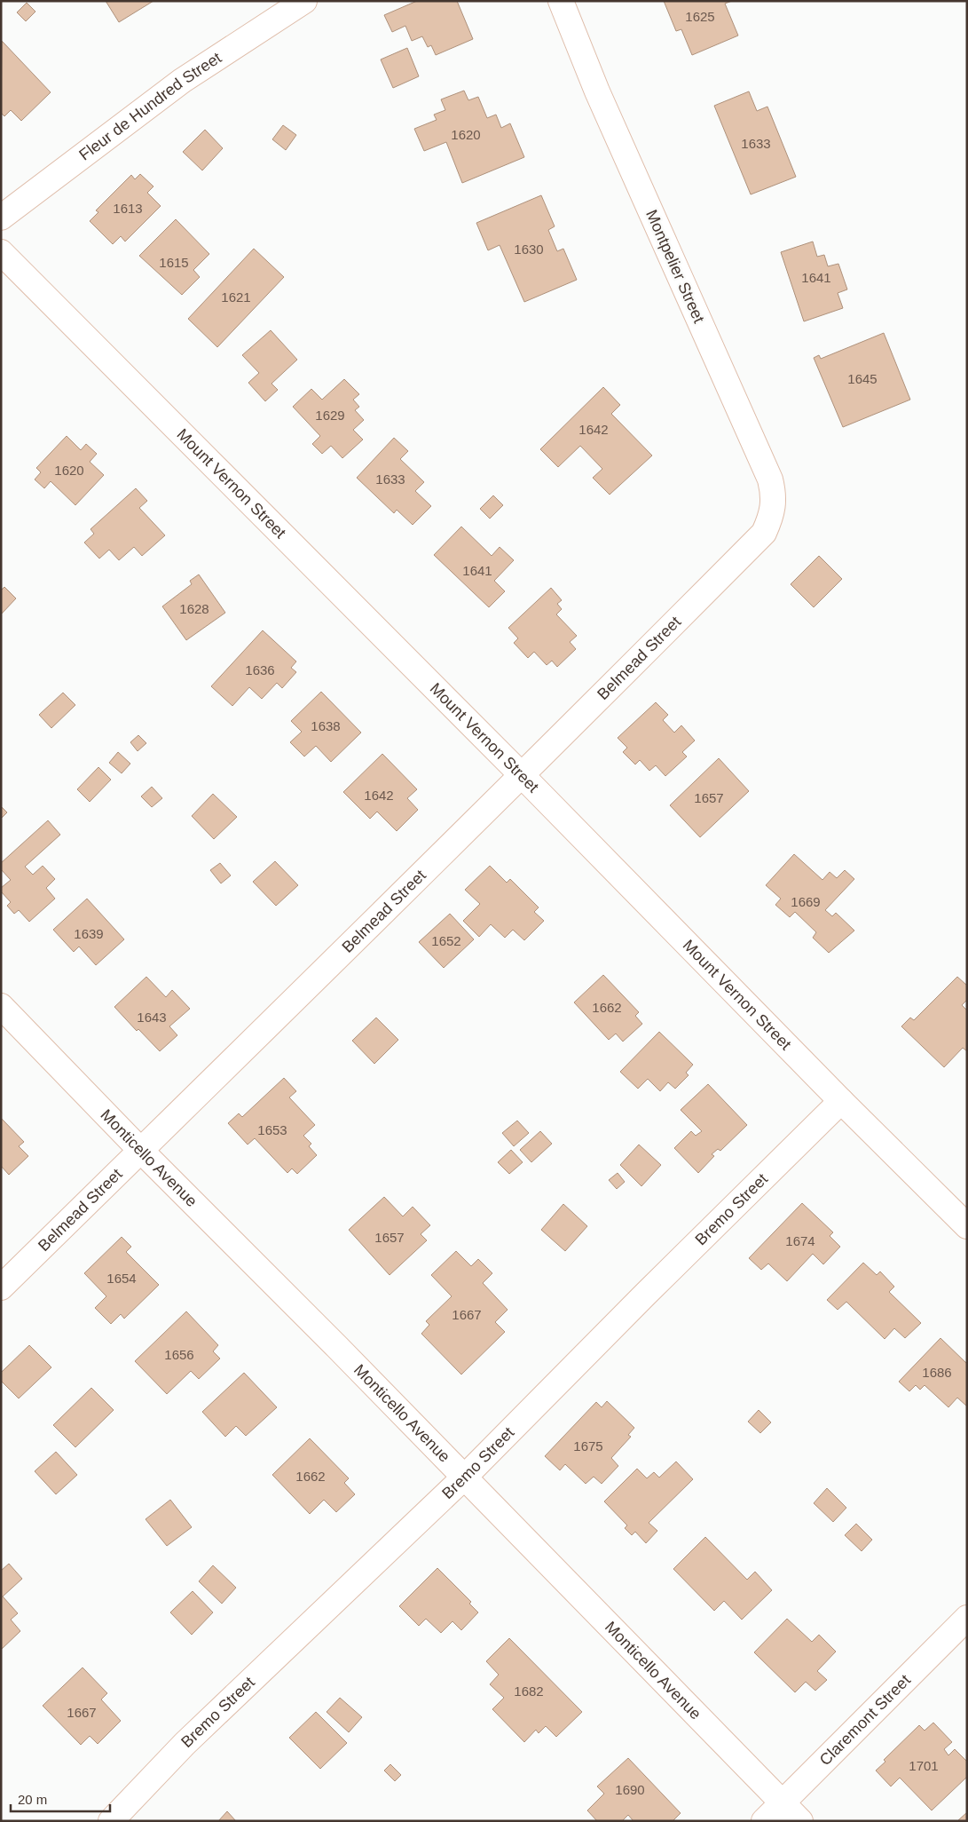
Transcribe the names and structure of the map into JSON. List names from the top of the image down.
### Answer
{
  "streets": {
    "street": [
      "Fleur de Hundred Street",
      "Montpelier Street",
      "Mount Vernon Street",
      "Belmead Street",
      "Monticello Avenue",
      "Bremo Street",
      "Claremont Street"
    ]
  },
  "crossings": [
    ["Montpelier Street", "Belmead Street"],
    ["Mount Vernon Street", "Belmead Street"],
    ["Mount Vernon Street", "Bremo Street"],
    ["Belmead Street", "Monticello Avenue"],
    ["Monticello Avenue", "Bremo Street"],
    ["Monticello Avenue", "Claremont Street"]
  ],
  "house_numbers": [
    "1625",
    "1620",
    "1633",
    "1613",
    "1630",
    "1615",
    "1641",
    "1621",
    "1645",
    "1629",
    "1642",
    "1620",
    "1633",
    "1641",
    "1628",
    "1636",
    "1638",
    "1642",
    "1657",
    "1669",
    "1639",
    "1652",
    "1662",
    "1643",
    "1653",
    "1657",
    "1674",
    "1654",
    "1667",
    "1656",
    "1686",
    "1675",
    "1662",
    "1682",
    "1667",
    "1701",
    "1690"
  ],
  "scale_bar": "20 m"
}
